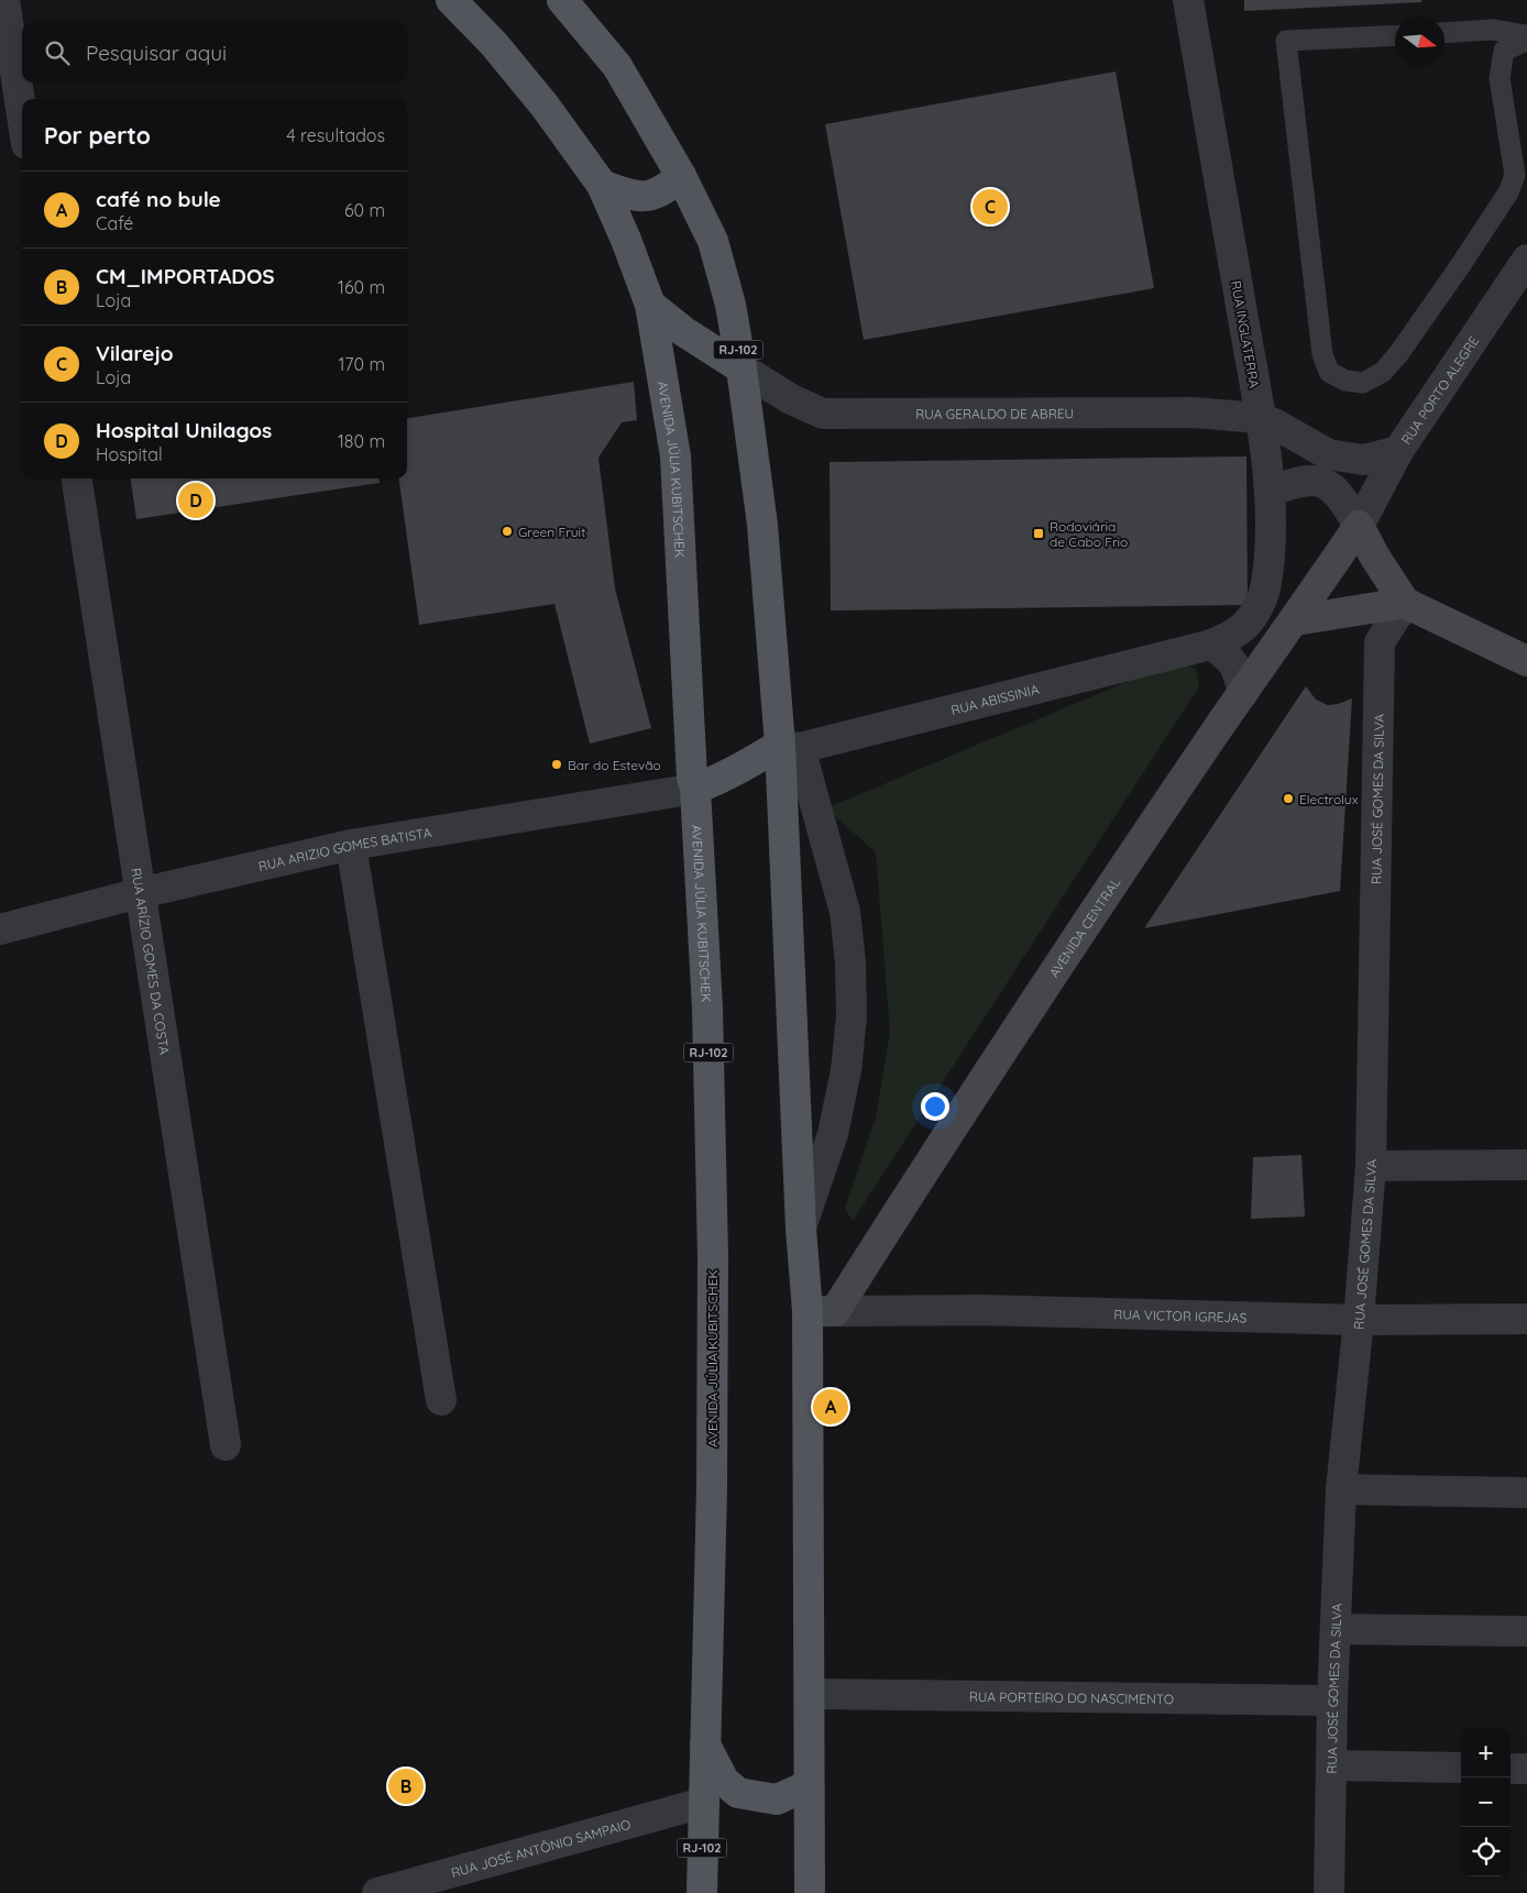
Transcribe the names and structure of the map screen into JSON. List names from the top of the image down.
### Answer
{
  "streets": {
    "main road": ["RJ-102", "AVENIDA JÚLIA KUBITSCHEK"],
    "street": [
      "RUA INGLATERRA",
      "RUA PORTO ALEGRE",
      "RUA GERALDO DE ABREU",
      "RUA ABISSINIA",
      "RUA JOSÉ GOMES DA SILVA",
      "RUA ARIZIO GOMES BATISTA",
      "AVENIDA CENTRAL",
      "RUA ARÍZIO GOMES DA COSTA",
      "RUA VICTOR IGREJAS",
      "RUA PORTEIRO DO NASCIMENTO",
      "RUA JOSÉ ANTÔNIO SAMPAIO"
    ]
  },
  "crossings": [
    ["RUA INGLATERRA", "RUA GERALDO DE ABREU"],
    ["RUA INGLATERRA", "RUA ABISSINIA"],
    ["RJ-102", "RUA GERALDO DE ABREU"],
    ["RJ-102", "RUA ABISSINIA"],
    ["RJ-102", "AVENIDA CENTRAL"],
    ["RJ-102", "RUA VICTOR IGREJAS"],
    ["RJ-102", "RUA PORTEIRO DO NASCIMENTO"],
    ["RUA PORTO ALEGRE", "RUA GERALDO DE ABREU"],
    ["RUA PORTO ALEGRE", "AVENIDA CENTRAL"],
    ["AVENIDA JÚLIA KUBITSCHEK", "RUA ARIZIO GOMES BATISTA"],
    ["AVENIDA JÚLIA KUBITSCHEK", "RUA JOSÉ ANTÔNIO SAMPAIO"],
    ["RUA JOSÉ GOMES DA SILVA", "RUA VICTOR IGREJAS"],
    ["RUA JOSÉ GOMES DA SILVA", "RUA PORTEIRO DO NASCIMENTO"],
    ["RUA ARIZIO GOMES BATISTA", "RUA ARÍZIO GOMES DA COSTA"],
    ["AVENIDA CENTRAL", "RUA VICTOR IGREJAS"]
  ],
  "places": {
    "other": ["Green Fruit", "Bar do Estevão", "Electrolux"],
    "transit": ["Rodoviária de Cabo Frio"]
  },
  "north": "right",
  "page": {
    "search": "Pesquisar aqui",
    "heading": ["Por perto", "4 resultados"],
    "list": [
      {
        "mark": "A",
        "name": "café no bule",
        "note": "Café",
        "value": "60 m"
      },
      {
        "mark": "B",
        "name": "CM_IMPORTADOS",
        "note": "Loja",
        "value": "160 m"
      },
      {
        "mark": "C",
        "name": "Vilarejo",
        "note": "Loja",
        "value": "170 m"
      },
      {
        "mark": "D",
        "name": "Hospital Unilagos",
        "note": "Hospital",
        "value": "180 m"
      }
    ],
    "pins": [
      "C",
      "D",
      "A",
      "B"
    ],
    "map_buttons": ["+", "−"]
  }
}
